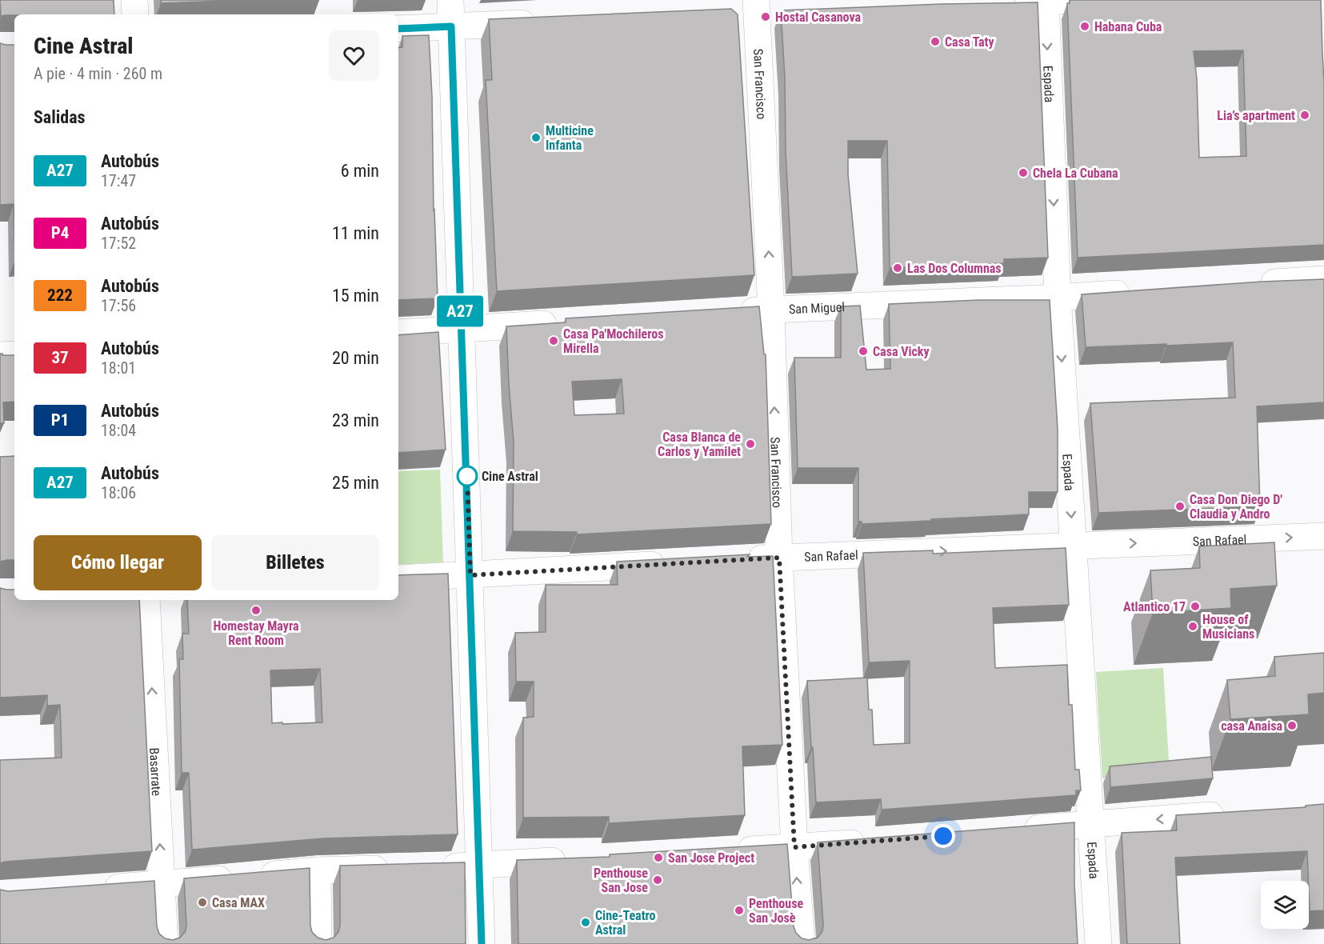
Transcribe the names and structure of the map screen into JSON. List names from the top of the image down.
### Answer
{
  "streets": {
    "street": [
      "San Francisco",
      "Espada",
      "San Miguel",
      "San Rafael",
      "Basarrate"
    ]
  },
  "crossings": [
    ["San Francisco", "San Miguel"],
    ["San Francisco", "San Rafael"],
    ["Espada", "San Miguel"],
    ["Espada", "San Rafael"]
  ],
  "one_way": [
    "San Francisco",
    "Espada",
    "San Rafael",
    "Basarrate"
  ],
  "places": [
    "Hostal Casanova",
    "Habana Cuba",
    "Casa Taty",
    "Lia’s apartment",
    "Multicine Infanta",
    "Chela La Cubana",
    "Las Dos Columnas",
    "Casa Pa'Mochileros Mirella",
    "Casa Vicky",
    "Casa Blanca de Carlos y Yamilet",
    "Cine Astral",
    "Casa Don Diego D' Claudia y Andro",
    "Atlantico 17",
    "Homestay Mayra Rent Room",
    "House of Musicians",
    "casa Anaisa",
    "San Jose Project",
    "Penthouse San Jose",
    "Casa MAX",
    "Penthouse San Josè",
    "Cine-Teatro Astral"
  ],
  "lines": ["bus line A27"],
  "page": {
    "on_map": "A27",
    "heading": [
      ["Cine Astral", "A pie · 4 min · 260 m"],
      "Salidas"
    ],
    "list": [
      {
        "mark": "A27",
        "name": "Autobús",
        "note": "17:47",
        "value": "6 min"
      },
      {
        "mark": "P4",
        "name": "Autobús",
        "note": "17:52",
        "value": "11 min"
      },
      {
        "mark": "222",
        "name": "Autobús",
        "note": "17:56",
        "value": "15 min"
      },
      {
        "mark": "37",
        "name": "Autobús",
        "note": "18:01",
        "value": "20 min"
      },
      {
        "mark": "P1",
        "name": "Autobús",
        "note": "18:04",
        "value": "23 min"
      },
      {
        "mark": "A27",
        "name": "Autobús",
        "note": "18:06",
        "value": "25 min"
      }
    ],
    "buttons": ["Cómo llegar", "Billetes"]
  }
}
